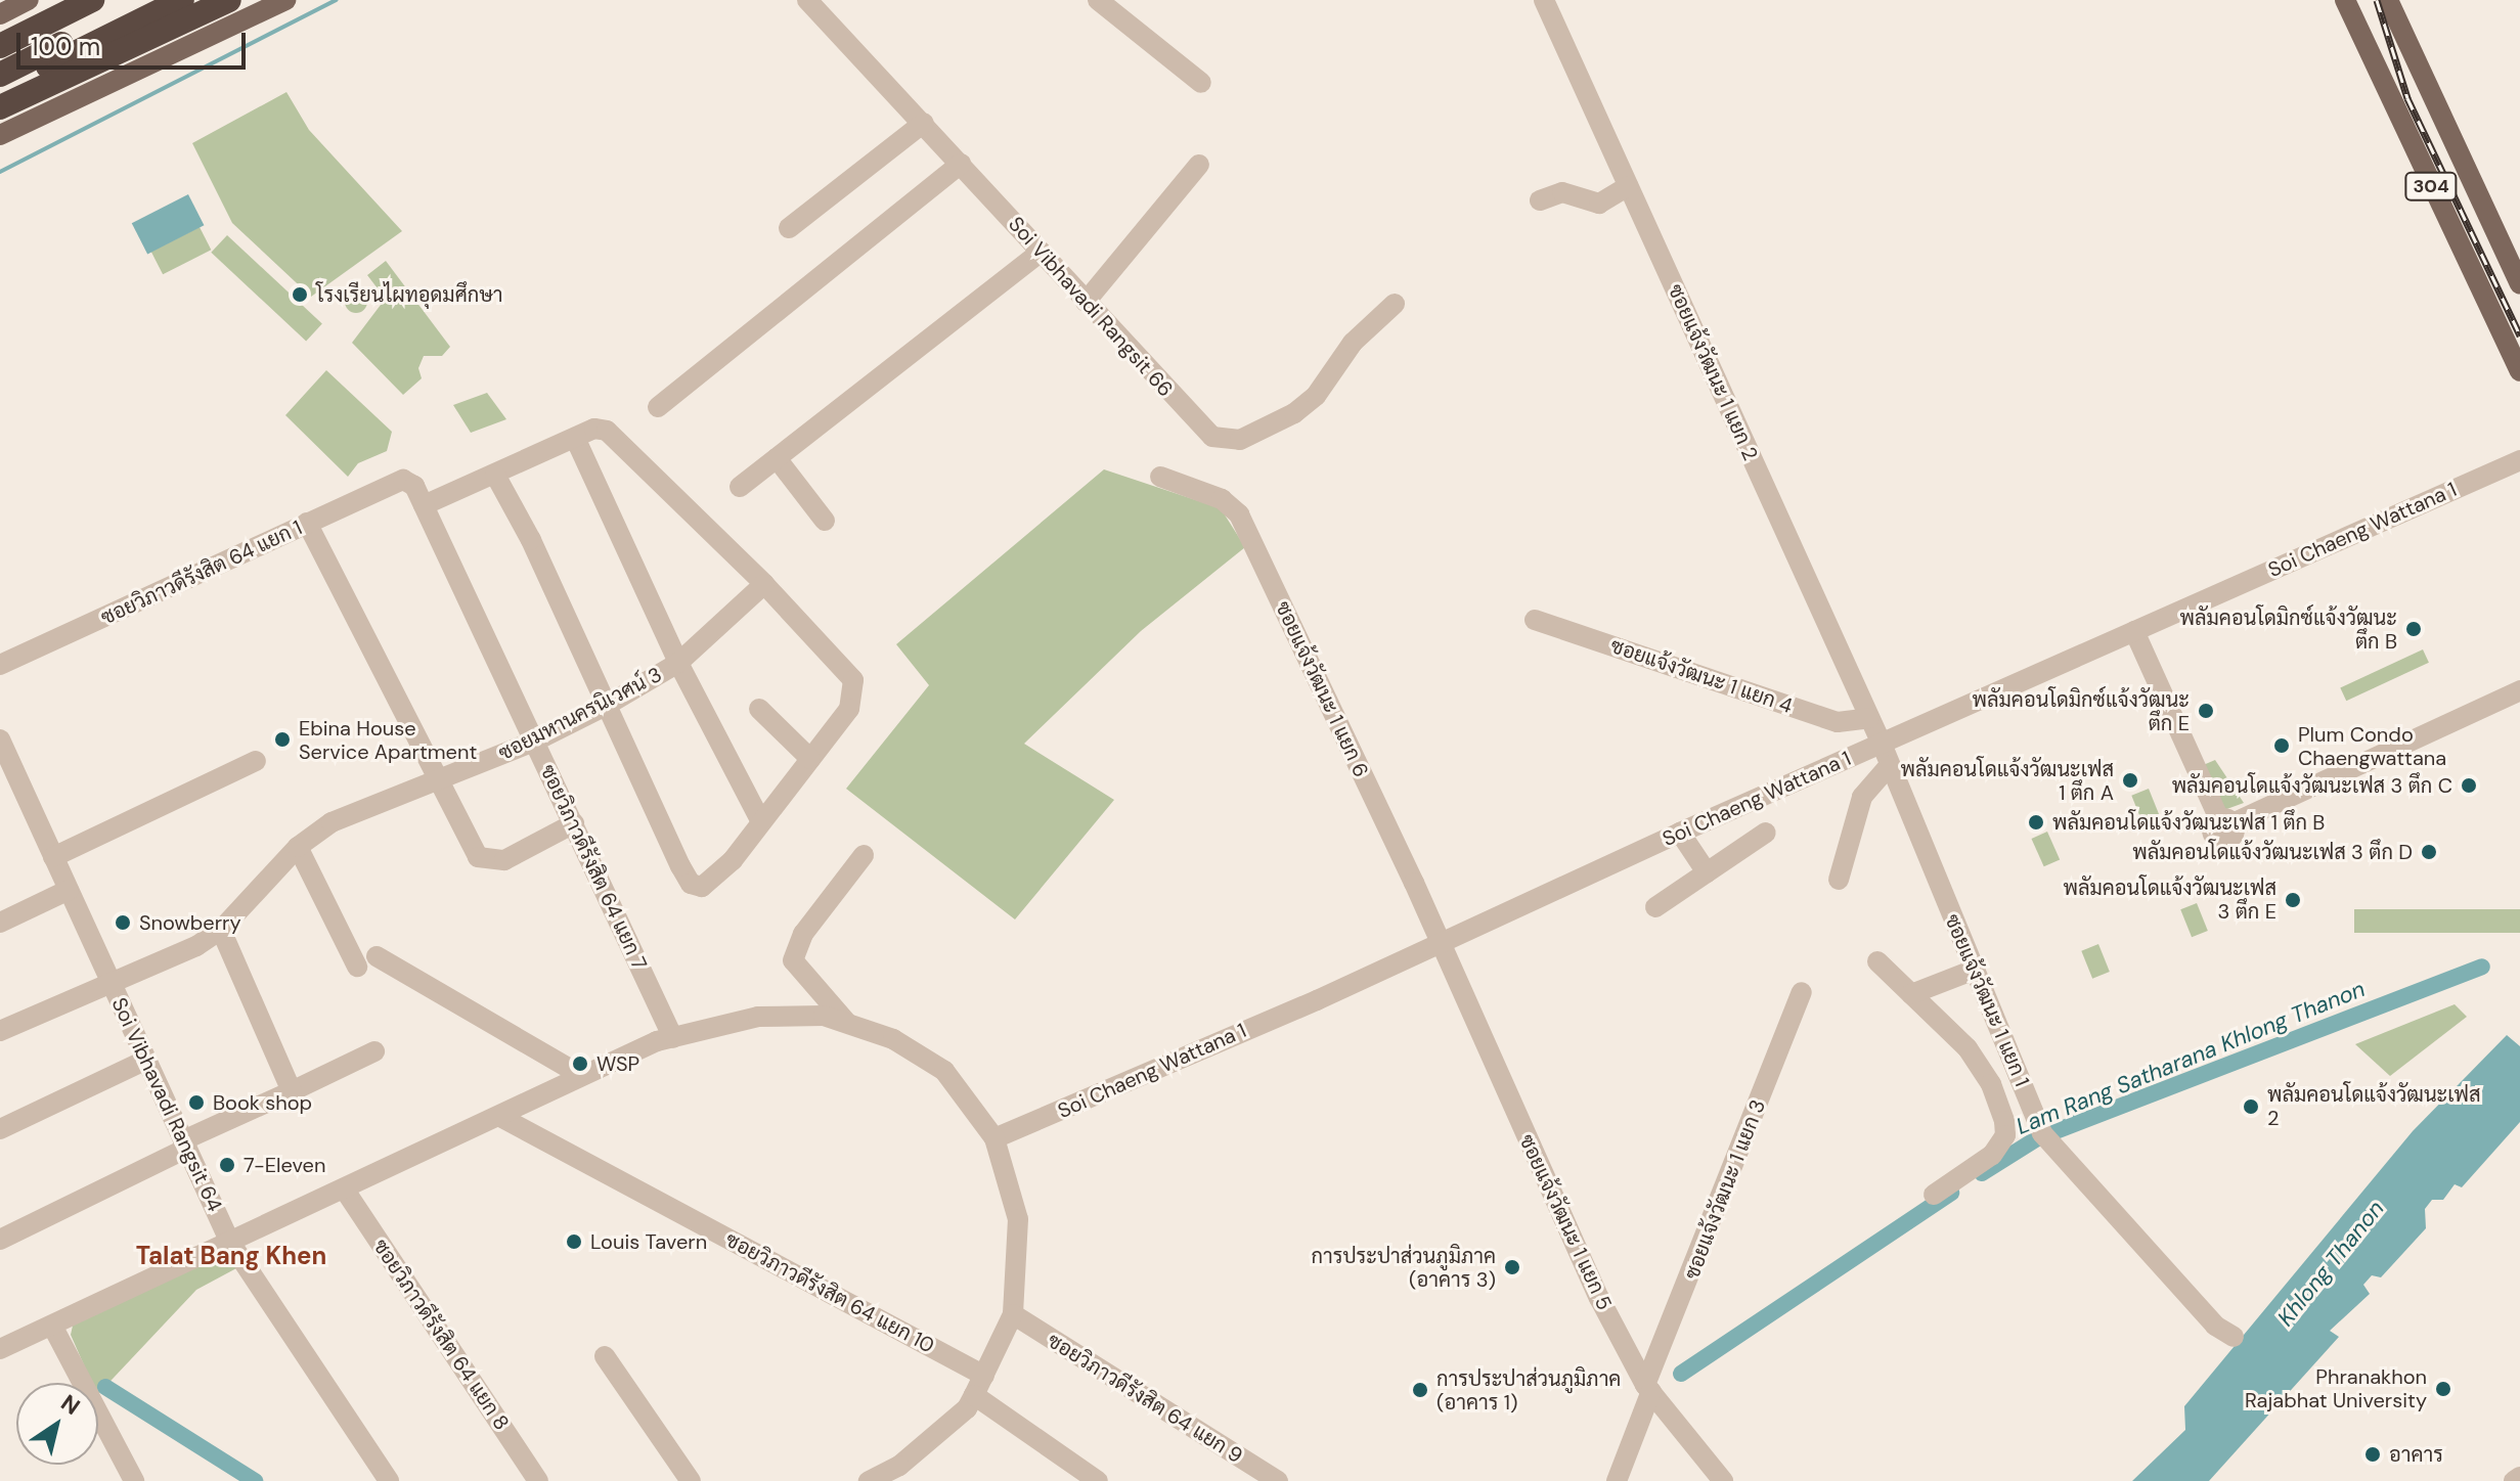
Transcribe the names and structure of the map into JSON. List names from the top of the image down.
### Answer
{
  "streets": {
    "main road": ["304"],
    "street": [
      "Soi Vibhavadi Rangsit 66",
      "ซอยแจ้งวัฒนะ 1 แยก 2",
      "Soi Chaeng Wattana 1",
      "ซอยวิภาวดีรังสิต 64 แยก 1",
      "ซอยแจ้งวัฒนะ 1 แยก 4",
      "ซอยแจ้งวัฒนะ 1 แยก 6",
      "ซอยมหานครนิเวศน์ 3",
      "ซอยวิภาวดีรังสิต 64 แยก 7",
      "ซอยแจ้งวัฒนะ 1 แยก 1",
      "Soi Vibhavadi Rangsit 64",
      "ซอยแจ้งวัฒนะ 1 แยก 3",
      "ซอยแจ้งวัฒนะ 1 แยก 5",
      "ซอยวิภาวดีรังสิต 64 แยก 10",
      "ซอยวิภาวดีรังสิต 64 แยก 8",
      "ซอยวิภาวดีรังสิต 64 แยก 9"
    ]
  },
  "crossings": [
    ["ซอยแจ้งวัฒนะ 1 แยก 2", "Soi Chaeng Wattana 1"],
    ["ซอยแจ้งวัฒนะ 1 แยก 2", "ซอยแจ้งวัฒนะ 1 แยก 4"],
    ["ซอยแจ้งวัฒนะ 1 แยก 2", "ซอยแจ้งวัฒนะ 1 แยก 1"],
    ["Soi Chaeng Wattana 1", "ซอยแจ้งวัฒนะ 1 แยก 6"],
    ["Soi Chaeng Wattana 1", "ซอยแจ้งวัฒนะ 1 แยก 1"],
    ["Soi Chaeng Wattana 1", "ซอยแจ้งวัฒนะ 1 แยก 5"],
    ["ซอยวิภาวดีรังสิต 64 แยก 1", "ซอยวิภาวดีรังสิต 64 แยก 7"],
    ["ซอยแจ้งวัฒนะ 1 แยก 6", "ซอยแจ้งวัฒนะ 1 แยก 5"],
    ["ซอยมหานครนิเวศน์ 3", "ซอยวิภาวดีรังสิต 64 แยก 7"],
    ["ซอยมหานครนิเวศน์ 3", "Soi Vibhavadi Rangsit 64"],
    ["ซอยแจ้งวัฒนะ 1 แยก 3", "ซอยแจ้งวัฒนะ 1 แยก 5"]
  ],
  "districts": ["Talat Bang Khen"],
  "water": ["Lam Rang Satharana Khlong Thanon", "Khlong Thanon"],
  "places": [
    "โรงเรียนไผทอุดมศึกษา",
    "พลัมคอนโดมิกซ์แจ้งวัฒนะ ตึก B",
    "พลัมคอนโดมิกซ์แจ้งวัฒนะ ตึก E",
    "Ebina House Service Apartment",
    "Plum Condo Chaengwattana",
    "พลัมคอนโดแจ้งวัฒนะเฟส 1 ตึก A",
    "พลัมคอนโดแจ้งวัฒนะเฟส 3 ตึก C",
    "พลัมคอนโดแจ้งวัฒนะเฟส 1 ตึก B",
    "พลัมคอนโดแจ้งวัฒนะเฟส 3 ตึก D",
    "พลัมคอนโดแจ้งวัฒนะเฟส 3 ตึก E",
    "Snowberry",
    "WSP",
    "Book shop",
    "พลัมคอนโดแจ้งวัฒนะเฟส 2",
    "7-Eleven",
    "Louis Tavern",
    "การประปาส่วนภูมิภาค (อาคาร 3)",
    "Phranakhon Rajabhat University",
    "การประปาส่วนภูมิภาค (อาคาร 1)",
    "อาคาร"
  ],
  "scale_bar": "100 m",
  "north": "top right"
}
